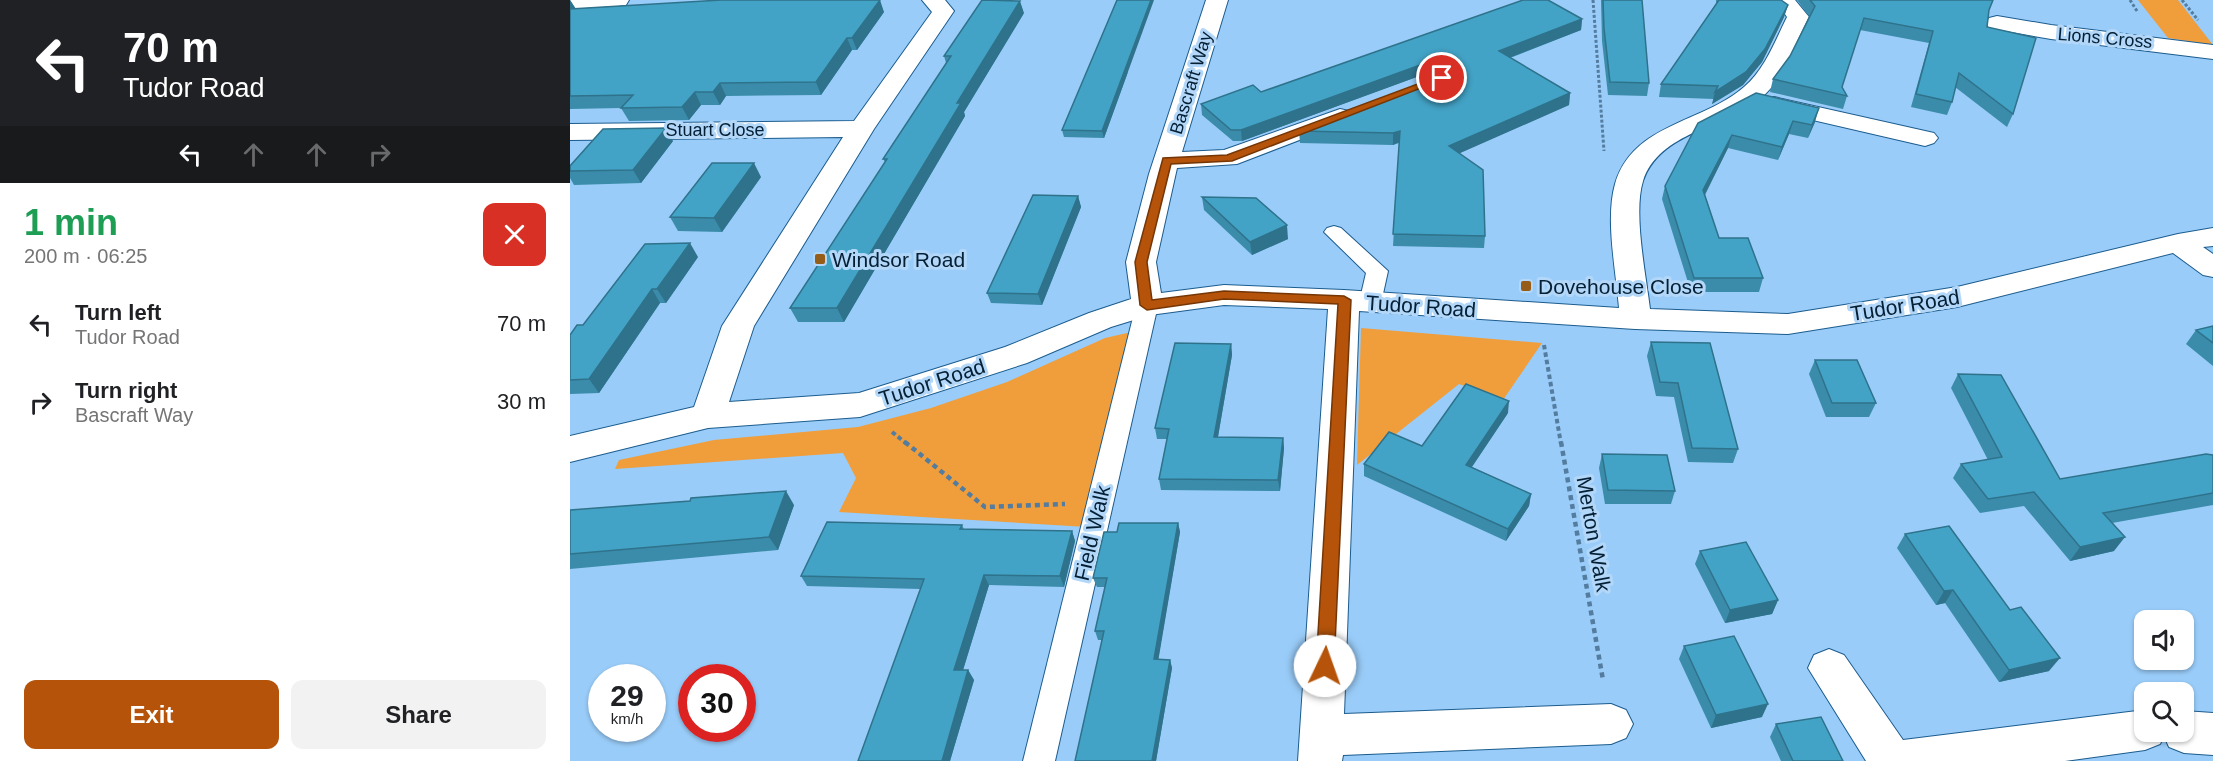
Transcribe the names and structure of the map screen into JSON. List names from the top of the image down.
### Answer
{
  "streets": {
    "street": [
      "Lions Cross",
      "Bascraft Way",
      "Stuart Close",
      "Tudor Road"
    ],
    "lane": ["Field Walk"],
    "path": ["Merton Walk"]
  },
  "crossings": [
    ["Bascraft Way", "Tudor Road"],
    ["Bascraft Way", "Field Walk"],
    ["Tudor Road", "Field Walk"],
    ["Tudor Road", "Merton Walk"]
  ],
  "places": {
    "transit": ["Windsor Road", "Dovehouse Close"]
  },
  "page": {
    "turn": ["70 m", "Tudor Road"],
    "heading": ["1 min", "200 m · 06:25"],
    "list": [
      {
        "name": "Turn left",
        "note": "Tudor Road",
        "value": "70 m"
      },
      {
        "name": "Turn right",
        "note": "Bascraft Way",
        "value": "30 m"
      }
    ],
    "speed": "29 km/h",
    "limit": "30",
    "buttons": ["Exit", "Share"]
  }
}
